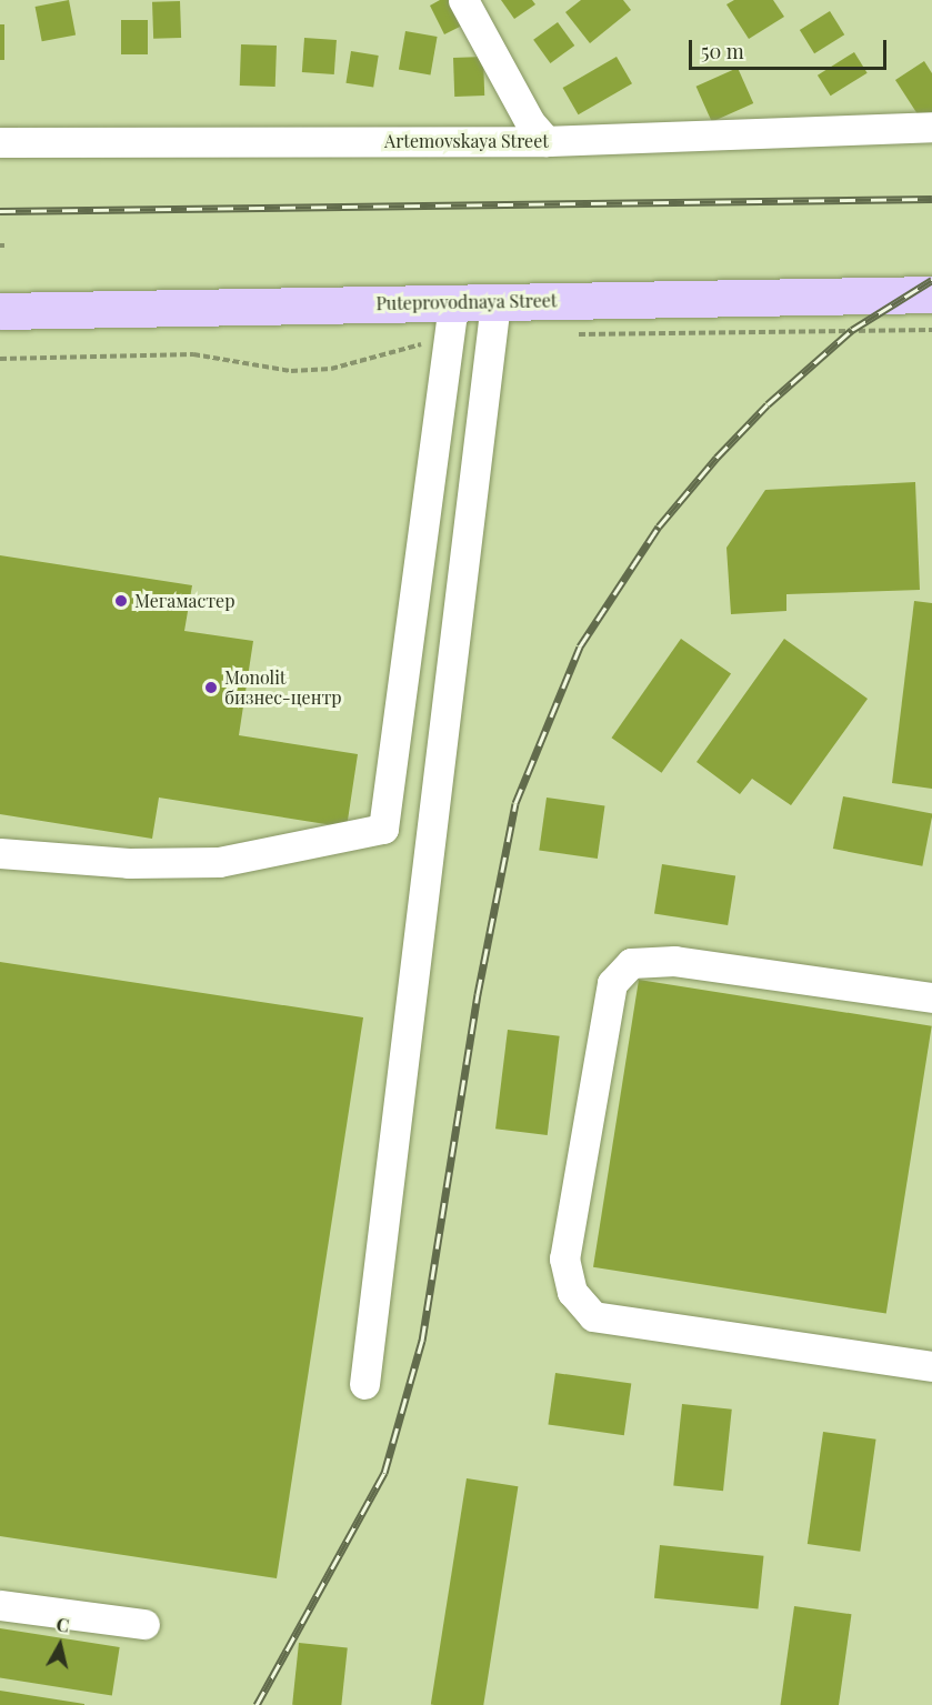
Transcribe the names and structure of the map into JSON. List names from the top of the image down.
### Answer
{
  "streets": {
    "main road": ["Puteprovodnaya Street"],
    "street": ["Artemovskaya Street"]
  },
  "places": ["Мегамастер", "Monolit бизнес-центр"],
  "scale_bar": "50 m",
  "north": "top"
}
